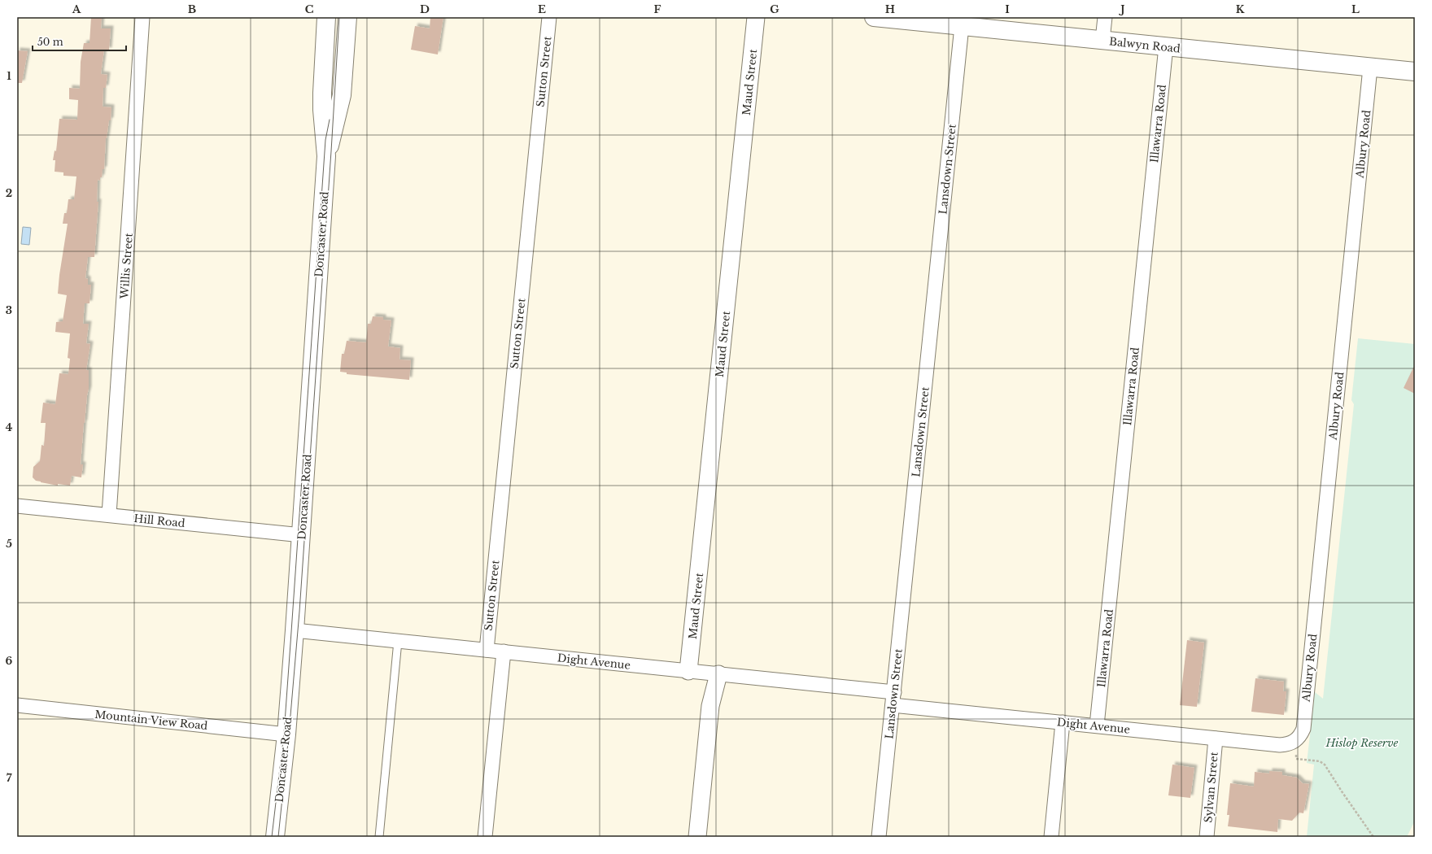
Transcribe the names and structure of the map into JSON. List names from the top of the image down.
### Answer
{
  "streets": {
    "main road": ["Balwyn Road", "Doncaster Road"],
    "street": [
      "Sutton Street",
      "Maud Street",
      "Illawarra Road",
      "Albury Road",
      "Lansdown Street",
      "Willis Street",
      "Hill Road",
      "Dight Avenue",
      "Mountain View Road",
      "Sylvan Street"
    ]
  },
  "crossings": [
    ["Balwyn Road", "Illawarra Road"],
    ["Balwyn Road", "Albury Road"],
    ["Balwyn Road", "Lansdown Street"],
    ["Sutton Street", "Dight Avenue"],
    ["Maud Street", "Dight Avenue"],
    ["Illawarra Road", "Dight Avenue"],
    ["Albury Road", "Dight Avenue"],
    ["Lansdown Street", "Dight Avenue"],
    ["Doncaster Road", "Hill Road"],
    ["Doncaster Road", "Dight Avenue"],
    ["Doncaster Road", "Mountain View Road"],
    ["Willis Street", "Hill Road"],
    ["Dight Avenue", "Sylvan Street"]
  ],
  "parks": ["Hislop Reserve"],
  "scale_bar": "50 m",
  "grid": {
    "columns": [
      "A",
      "B",
      "C",
      "D",
      "E",
      "F",
      "G",
      "H",
      "I",
      "J",
      "K",
      "L"
    ],
    "rows": [
      "1",
      "2",
      "3",
      "4",
      "5",
      "6",
      "7"
    ]
  }
}
